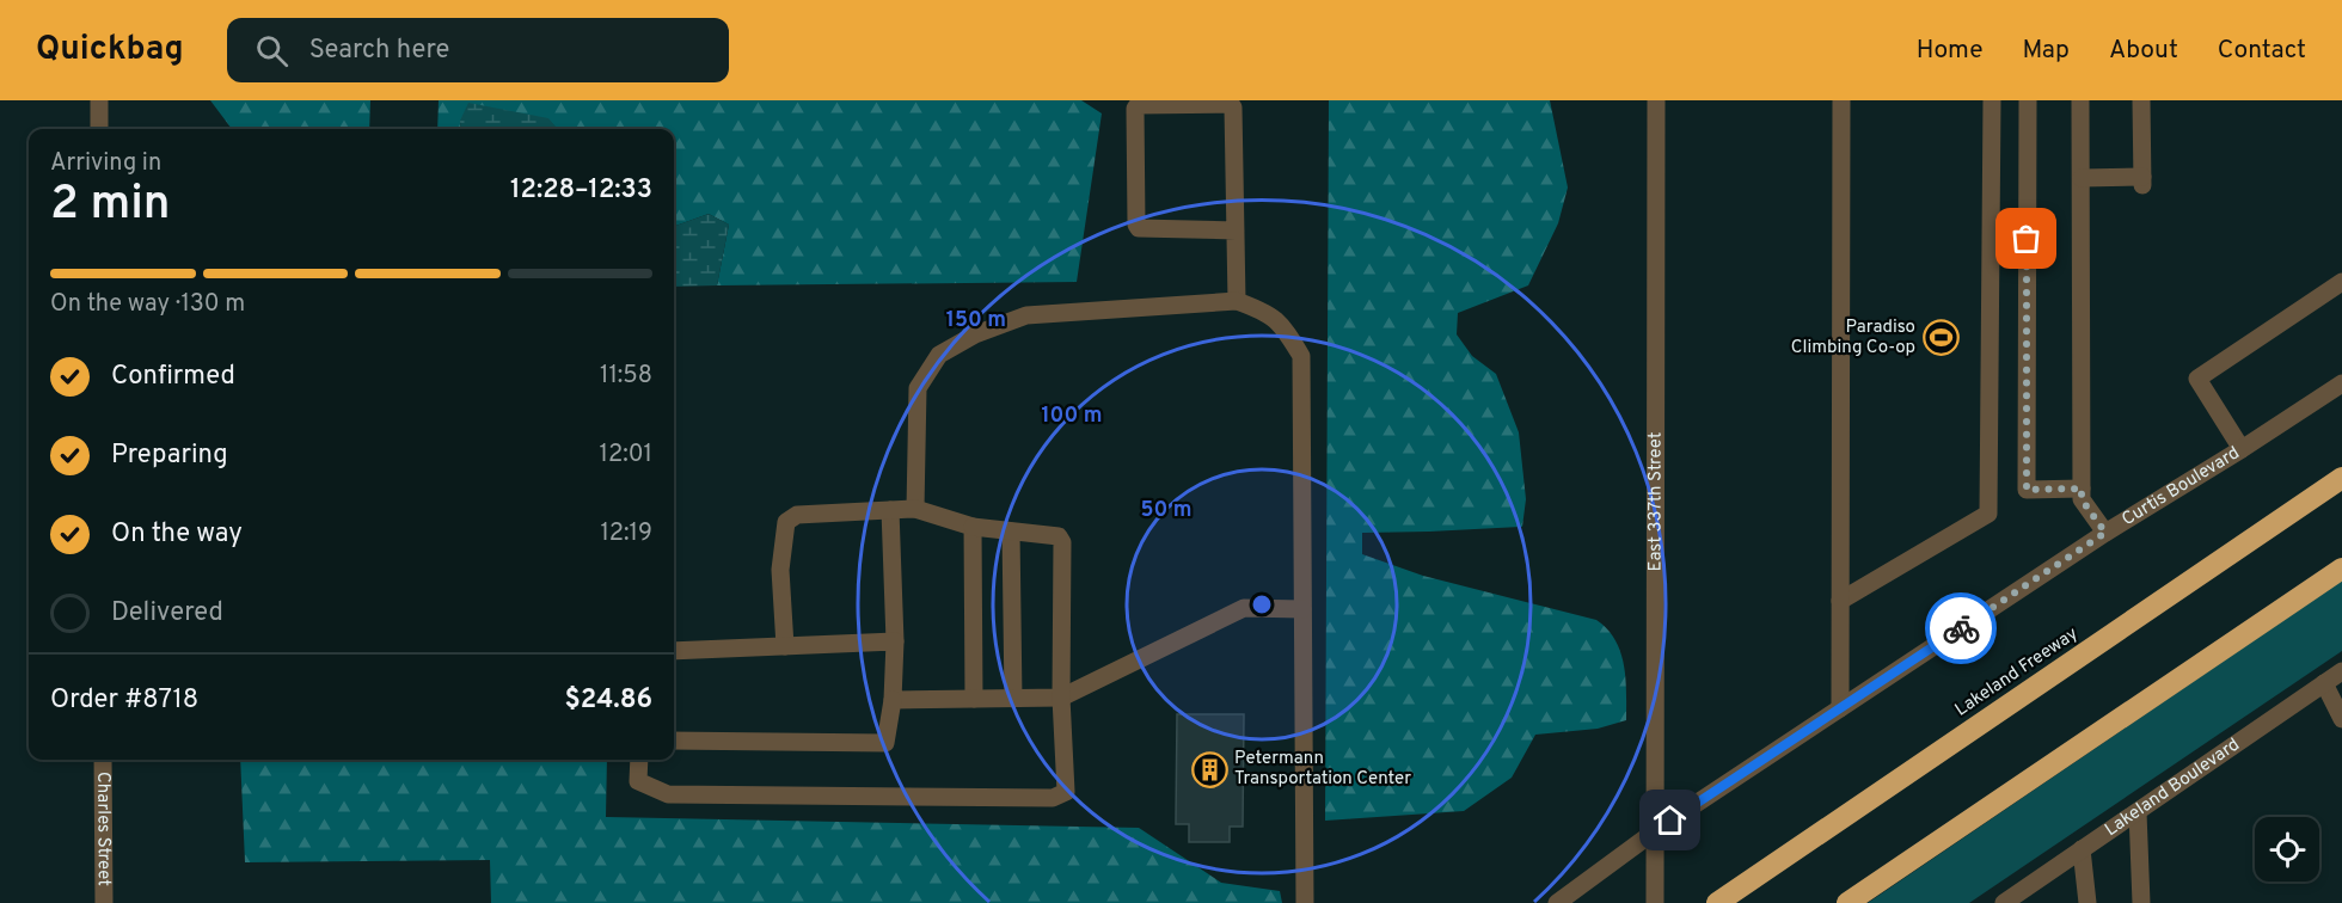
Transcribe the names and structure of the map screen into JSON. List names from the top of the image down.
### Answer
{
  "streets": {
    "highway": ["Lakeland Freeway"],
    "street": [
      "Curtis Boulevard",
      "East 337th Street",
      "Lakeland Boulevard",
      "Charles Street"
    ]
  },
  "crossings": [
    ["Curtis Boulevard", "East 337th Street"]
  ],
  "places": {
    "sports": ["Paradiso Climbing Co-op"],
    "building": ["Petermann Transportation Center"]
  },
  "page": {
    "header": "Quickbag",
    "search": "Search here",
    "nav": [
      "Home",
      "Map",
      "About",
      "Contact"
    ],
    "heading": ["2 min", "Arriving in", "12:28–12:33"],
    "panel": ["Order #8718", "$24.86"],
    "bar": "On the way · 130 m",
    "list": [
      ["Confirmed", "11:58"],
      ["Preparing", "12:01"],
      ["On the way", "12:19"],
      "Delivered"
    ]
  },
  "rings": ["150 m", "100 m", "50 m"]
}
